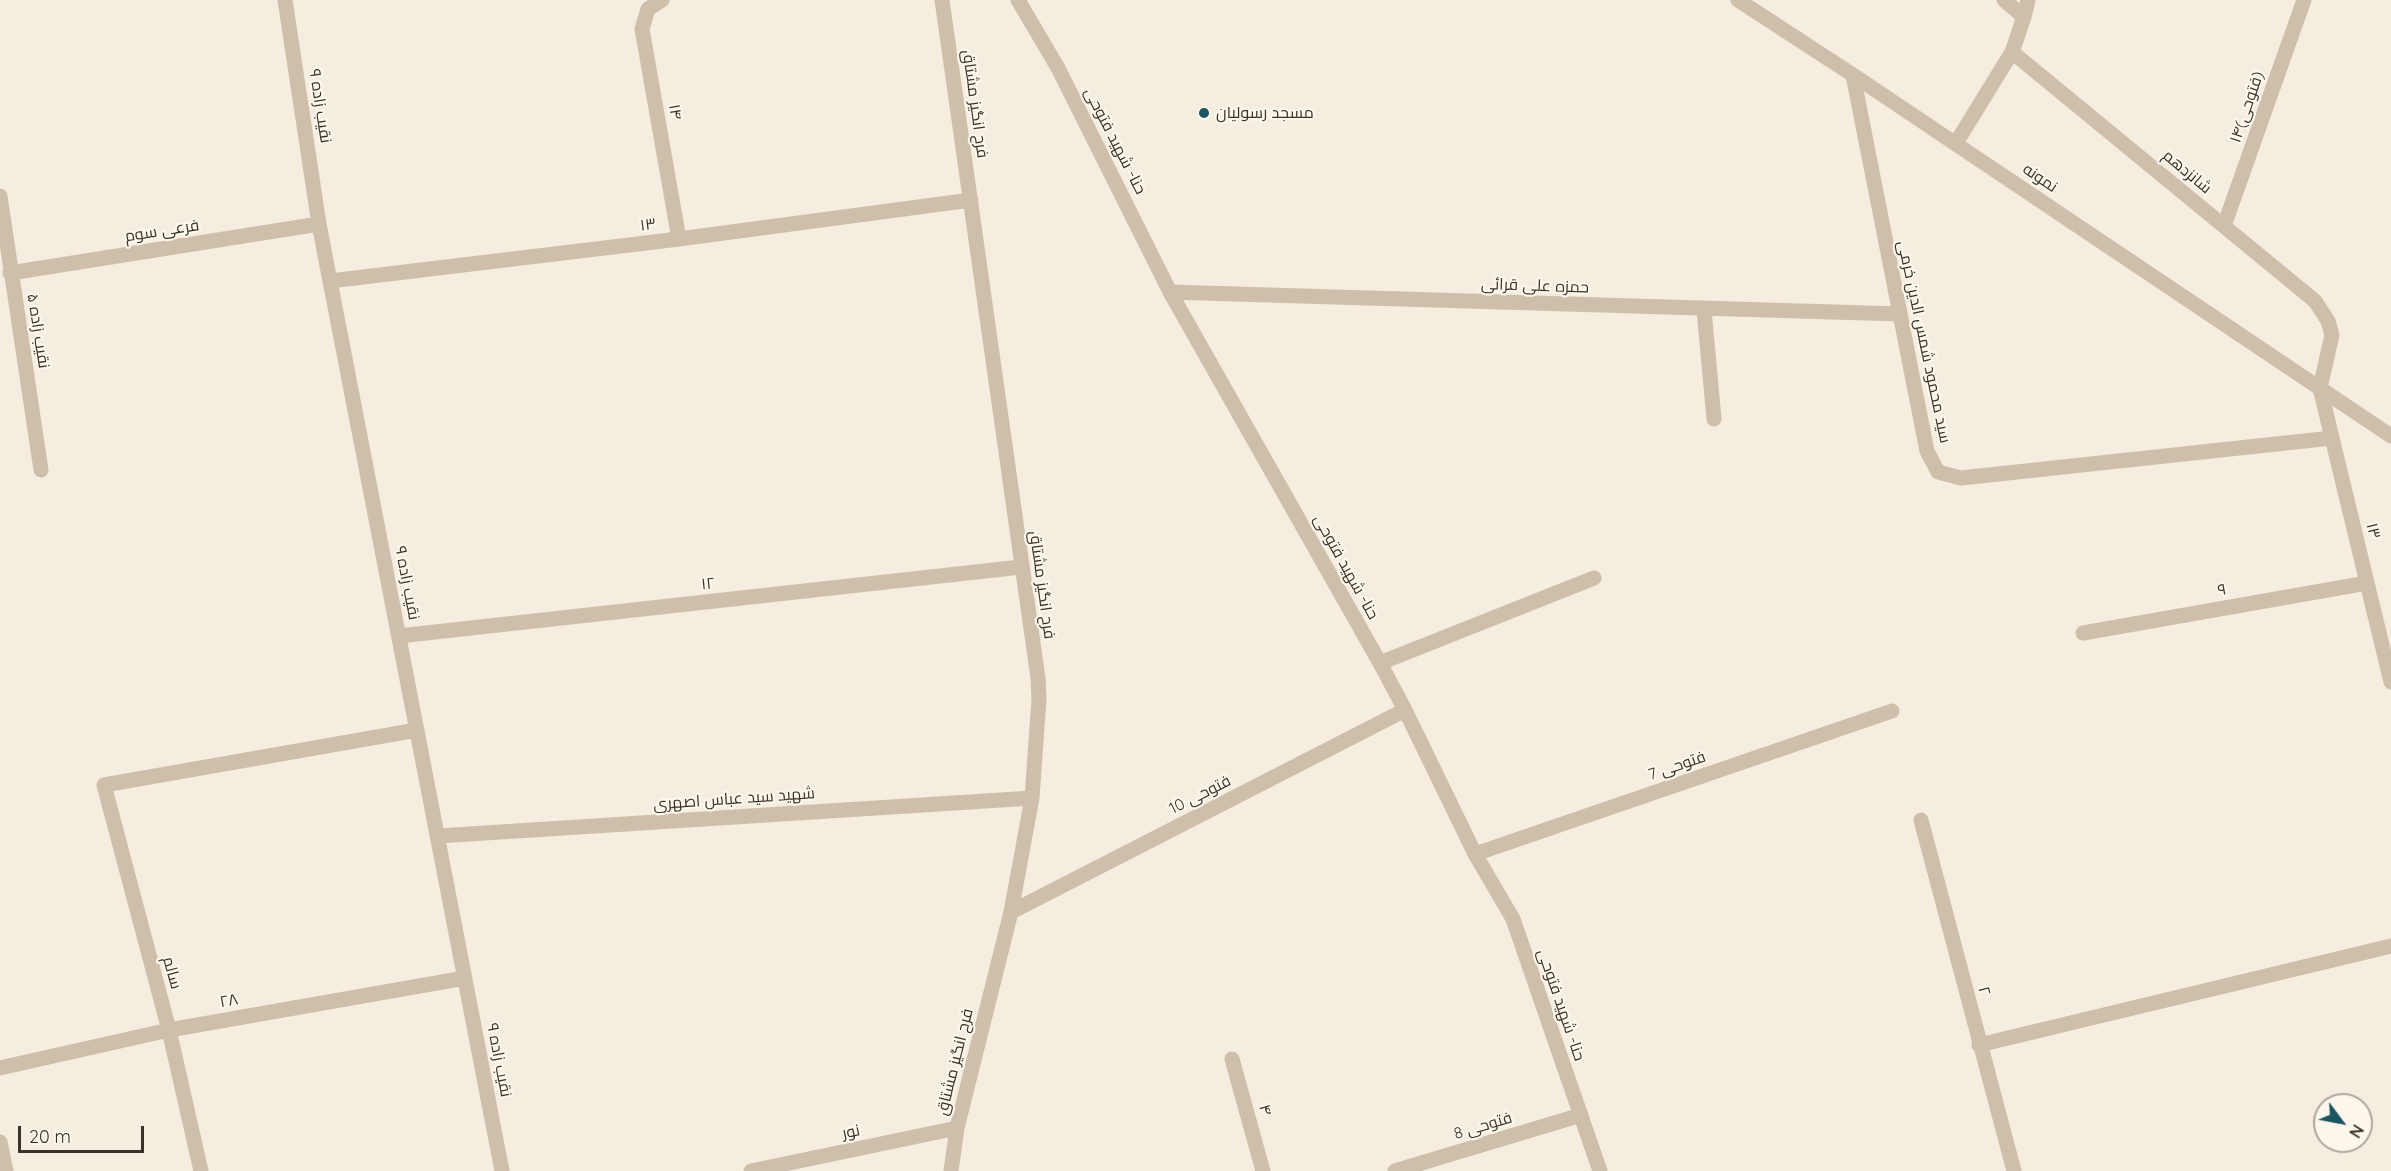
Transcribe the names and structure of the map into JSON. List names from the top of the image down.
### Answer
{
  "streets": {
    "street": [
      "فرح انگیز مشتاق",
      "نقیب زاده ۹",
      "۱۴(فتوحی)",
      "۱۴",
      "حنا- شهید فتوحی",
      "شانزدهم",
      "نمونه",
      "۱۳",
      "فرعی سوم",
      "حمزه علی قرائی",
      "نقیب زاده ۵",
      "سید محمود شمس الدین خرمی",
      "۱۲",
      "۹",
      "فتوحی 7",
      "فتوحی 10",
      "شهید سید عباس اصهری",
      "سالم",
      "۲",
      "۲۸",
      "۴",
      "فتوحی 8",
      "نور"
    ]
  },
  "crossings": [
    ["فرح انگیز مشتاق", "۱۳"],
    ["فرح انگیز مشتاق", "۱۲"],
    ["فرح انگیز مشتاق", "فتوحی 10"],
    ["فرح انگیز مشتاق", "شهید سید عباس اصهری"],
    ["فرح انگیز مشتاق", "نور"],
    ["نقیب زاده ۹", "۱۳"],
    ["نقیب زاده ۹", "فرعی سوم"],
    ["نقیب زاده ۹", "۱۲"],
    ["نقیب زاده ۹", "شهید سید عباس اصهری"],
    ["نقیب زاده ۹", "سالم"],
    ["نقیب زاده ۹", "۲۸"],
    ["۱۴(فتوحی)", "شانزدهم"],
    ["۱۴", "۱۳"],
    ["حنا- شهید فتوحی", "حمزه علی قرائی"],
    ["حنا- شهید فتوحی", "فتوحی 7"],
    ["حنا- شهید فتوحی", "فتوحی 10"],
    ["حنا- شهید فتوحی", "فتوحی 8"],
    ["شانزدهم", "نمونه"],
    ["شانزدهم", "۱۳"],
    ["نمونه", "۱۳"],
    ["نمونه", "سید محمود شمس الدین خرمی"],
    ["۱۳", "سید محمود شمس الدین خرمی"],
    ["۱۳", "۹"],
    ["فرعی سوم", "نقیب زاده ۵"],
    ["حمزه علی قرائی", "سید محمود شمس الدین خرمی"],
    ["سالم", "۲۸"]
  ],
  "places": ["مسجد رسولیان"],
  "scale_bar": "20 m",
  "north": "bottom right"
}
